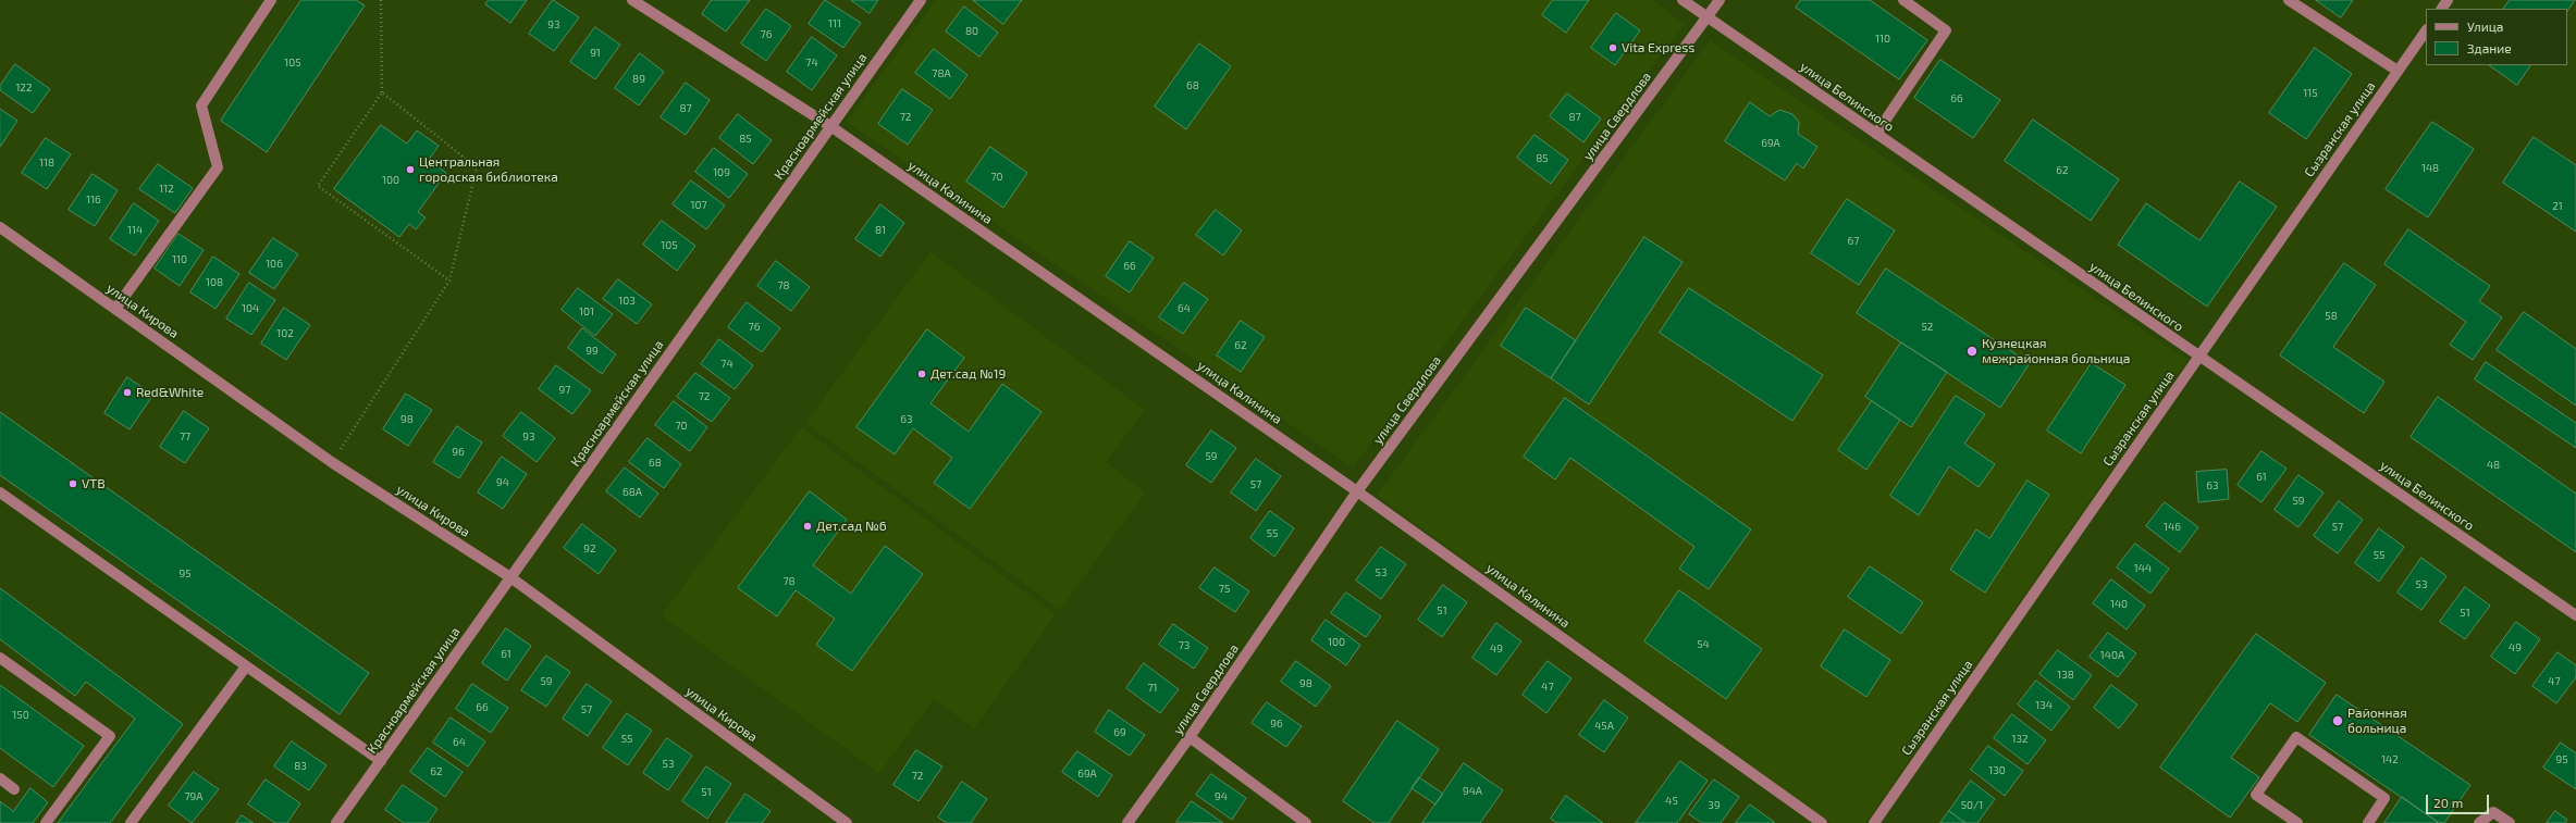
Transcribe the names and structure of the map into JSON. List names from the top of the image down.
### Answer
{
  "streets": {
    "street": [
      "улица Белинского",
      "Красноармейская улица",
      "улица Свердлова",
      "Сызранская улица",
      "улица Калинина",
      "улица Кирова"
    ]
  },
  "crossings": [
    ["улица Белинского", "улица Свердлова"],
    ["улица Белинского", "Сызранская улица"],
    ["Красноармейская улица", "улица Калинина"],
    ["Красноармейская улица", "улица Кирова"],
    ["улица Свердлова", "улица Калинина"]
  ],
  "places": [
    "Vita Express",
    "Центральная городская библиотека",
    "Кузнецкая межрайонная больница",
    "Дет.сад №19",
    "Red&White",
    "VTB",
    "Дет.сад №6",
    "Районная больница"
  ],
  "house_numbers": [
    "111",
    "93",
    "80",
    "76",
    "110",
    "91",
    "105",
    "74",
    "78А",
    "89",
    "68",
    "122",
    "115",
    "66",
    "87",
    "72",
    "87",
    "85",
    "69А",
    "85",
    "118",
    "148",
    "62",
    "109",
    "70",
    "100",
    "112",
    "116",
    "107",
    "21",
    "114",
    "81",
    "67",
    "105",
    "110",
    "106",
    "66",
    "108",
    "78",
    "103",
    "104",
    "64",
    "101",
    "58",
    "76",
    "52",
    "102",
    "62",
    "99",
    "74",
    "97",
    "72",
    "98",
    "63",
    "70",
    "77",
    "93",
    "96",
    "59",
    "68",
    "48",
    "61",
    "94",
    "57",
    "63",
    "68А",
    "59",
    "146",
    "57",
    "55",
    "92",
    "55",
    "144",
    "53",
    "95",
    "78",
    "53",
    "75",
    "140",
    "51",
    "51",
    "100",
    "54",
    "73",
    "49",
    "49",
    "61",
    "140А",
    "138",
    "59",
    "47",
    "98",
    "47",
    "71",
    "134",
    "66",
    "57",
    "150",
    "96",
    "45А",
    "69",
    "55",
    "132",
    "64",
    "142",
    "95",
    "53",
    "83",
    "130",
    "62",
    "69А",
    "72",
    "94А",
    "51",
    "79А",
    "94",
    "45",
    "39",
    "50/1"
  ],
  "legend": ["Улица", "Здание"],
  "scale_bar": "20 m"
}
